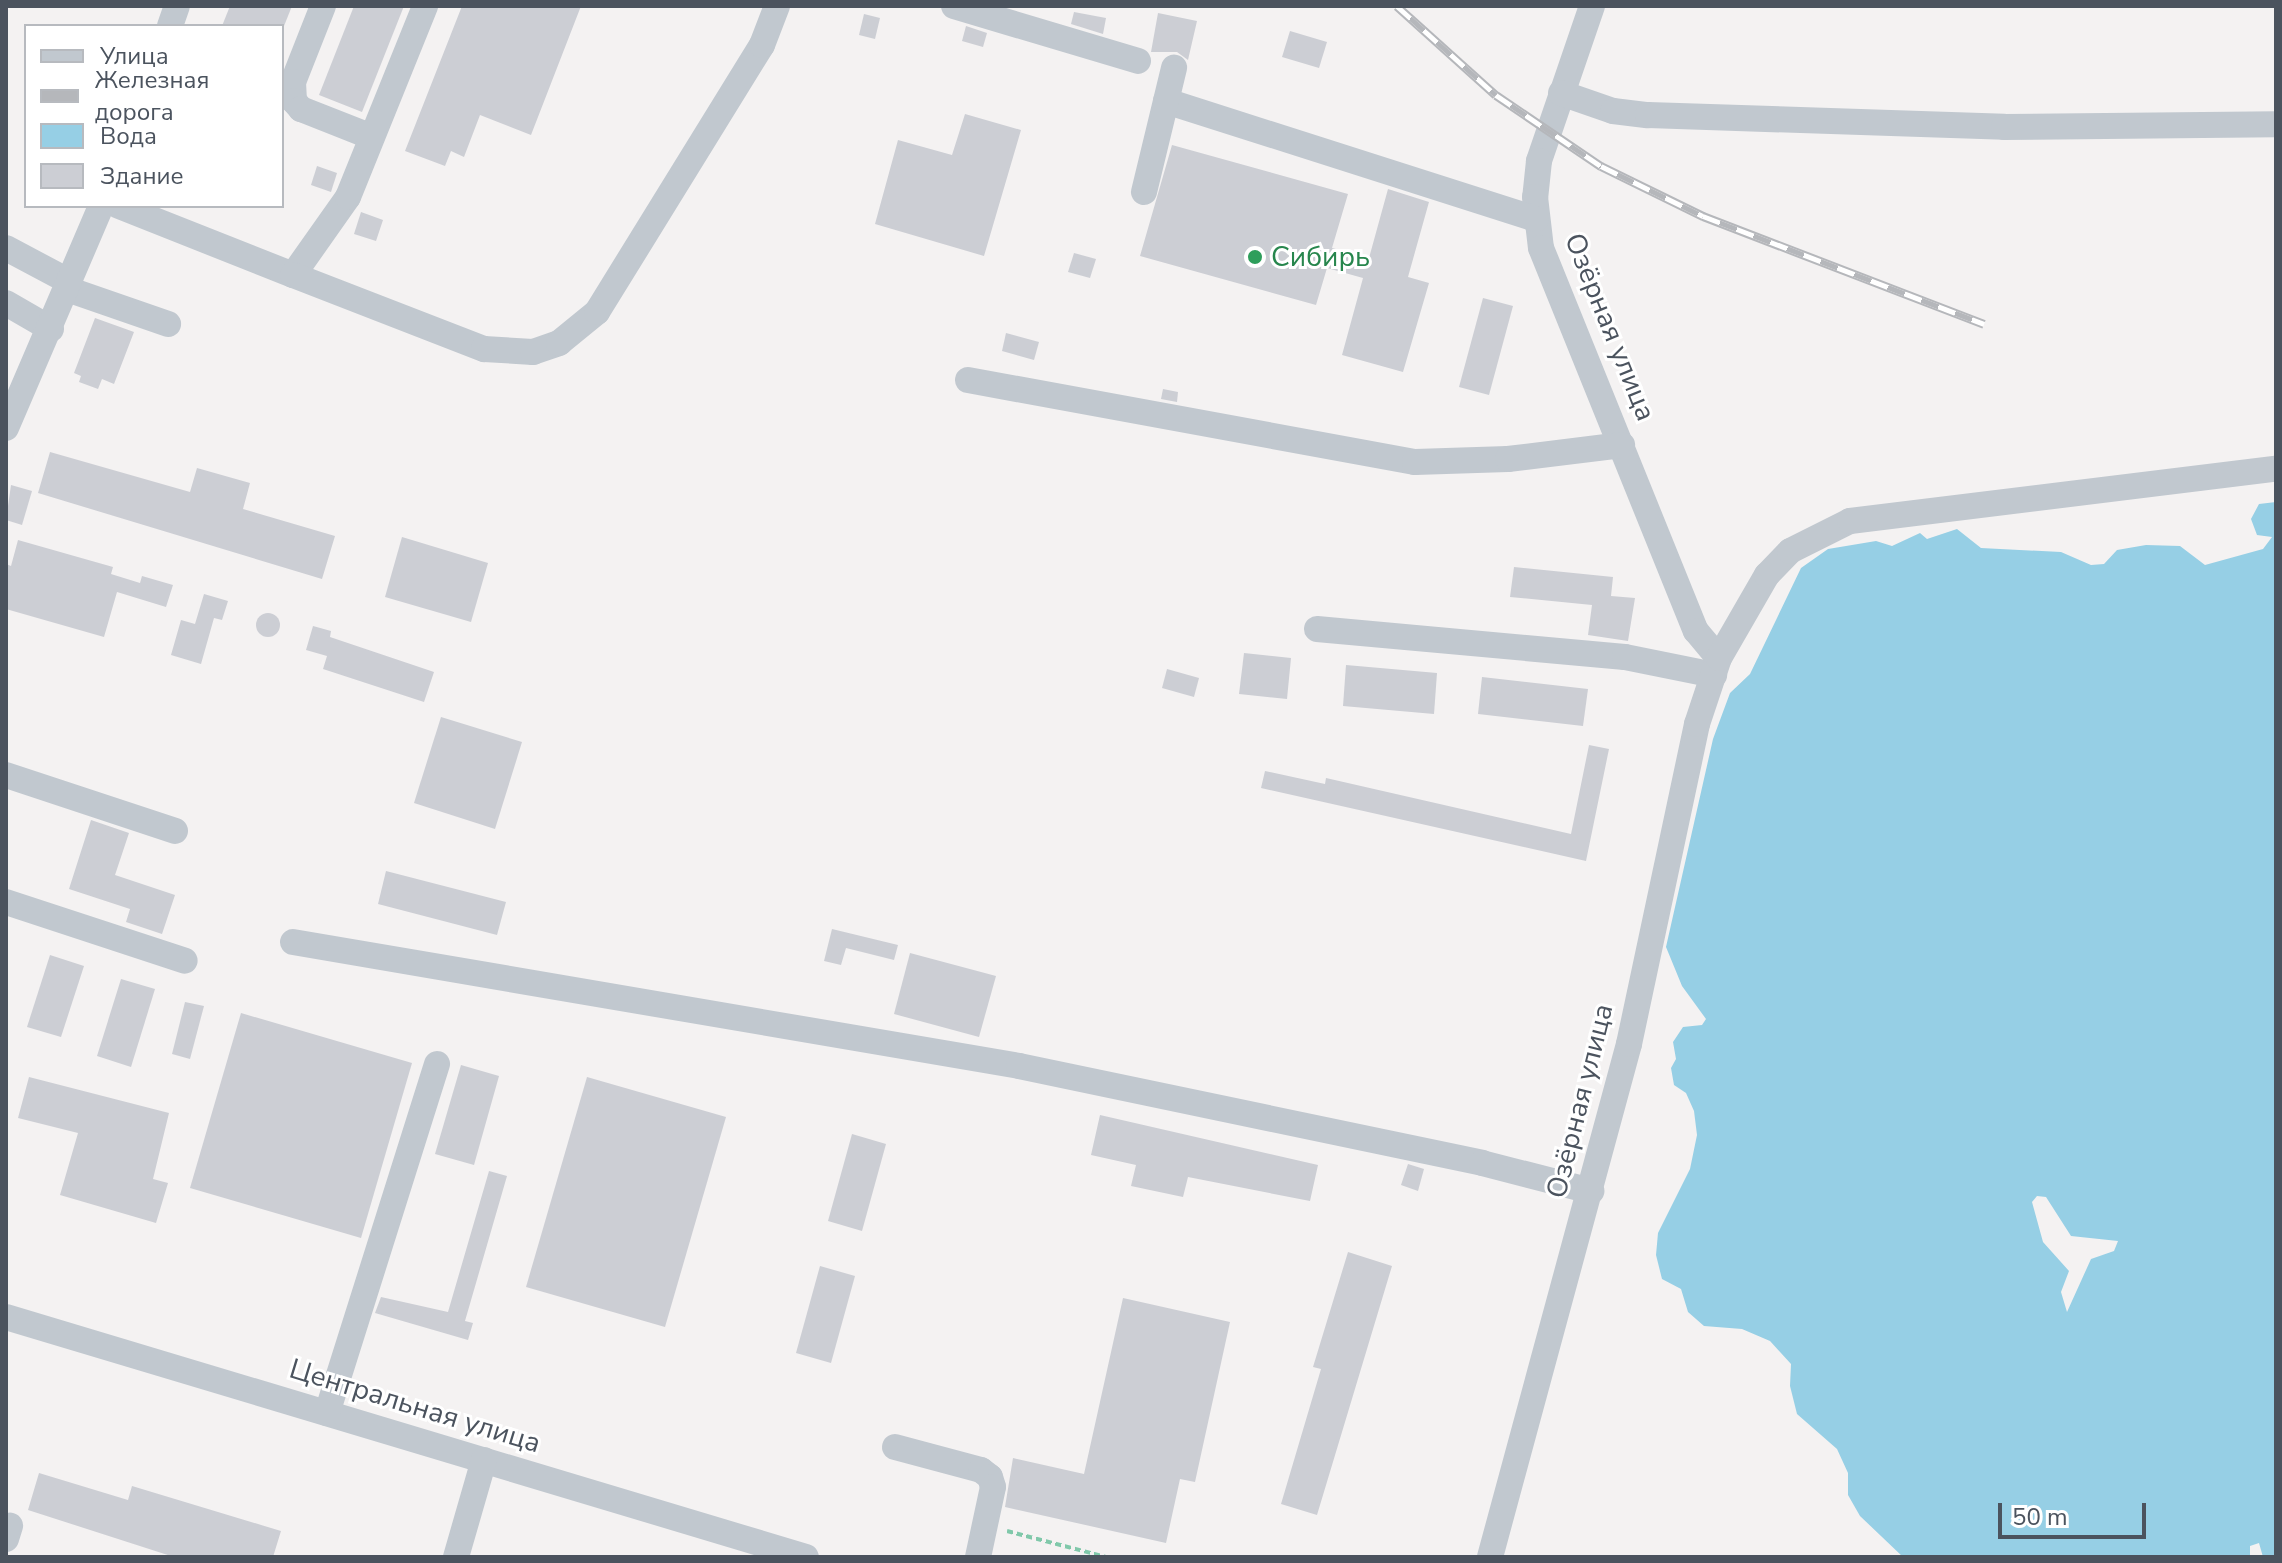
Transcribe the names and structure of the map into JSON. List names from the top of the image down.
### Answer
{
  "streets": {
    "street": ["Озёрная улица", "Центральная улица"]
  },
  "places": ["Сибирь"],
  "legend": [
    "Улица",
    "Железная дорога",
    "Вода",
    "Здание"
  ],
  "scale_bar": "50 m"
}
